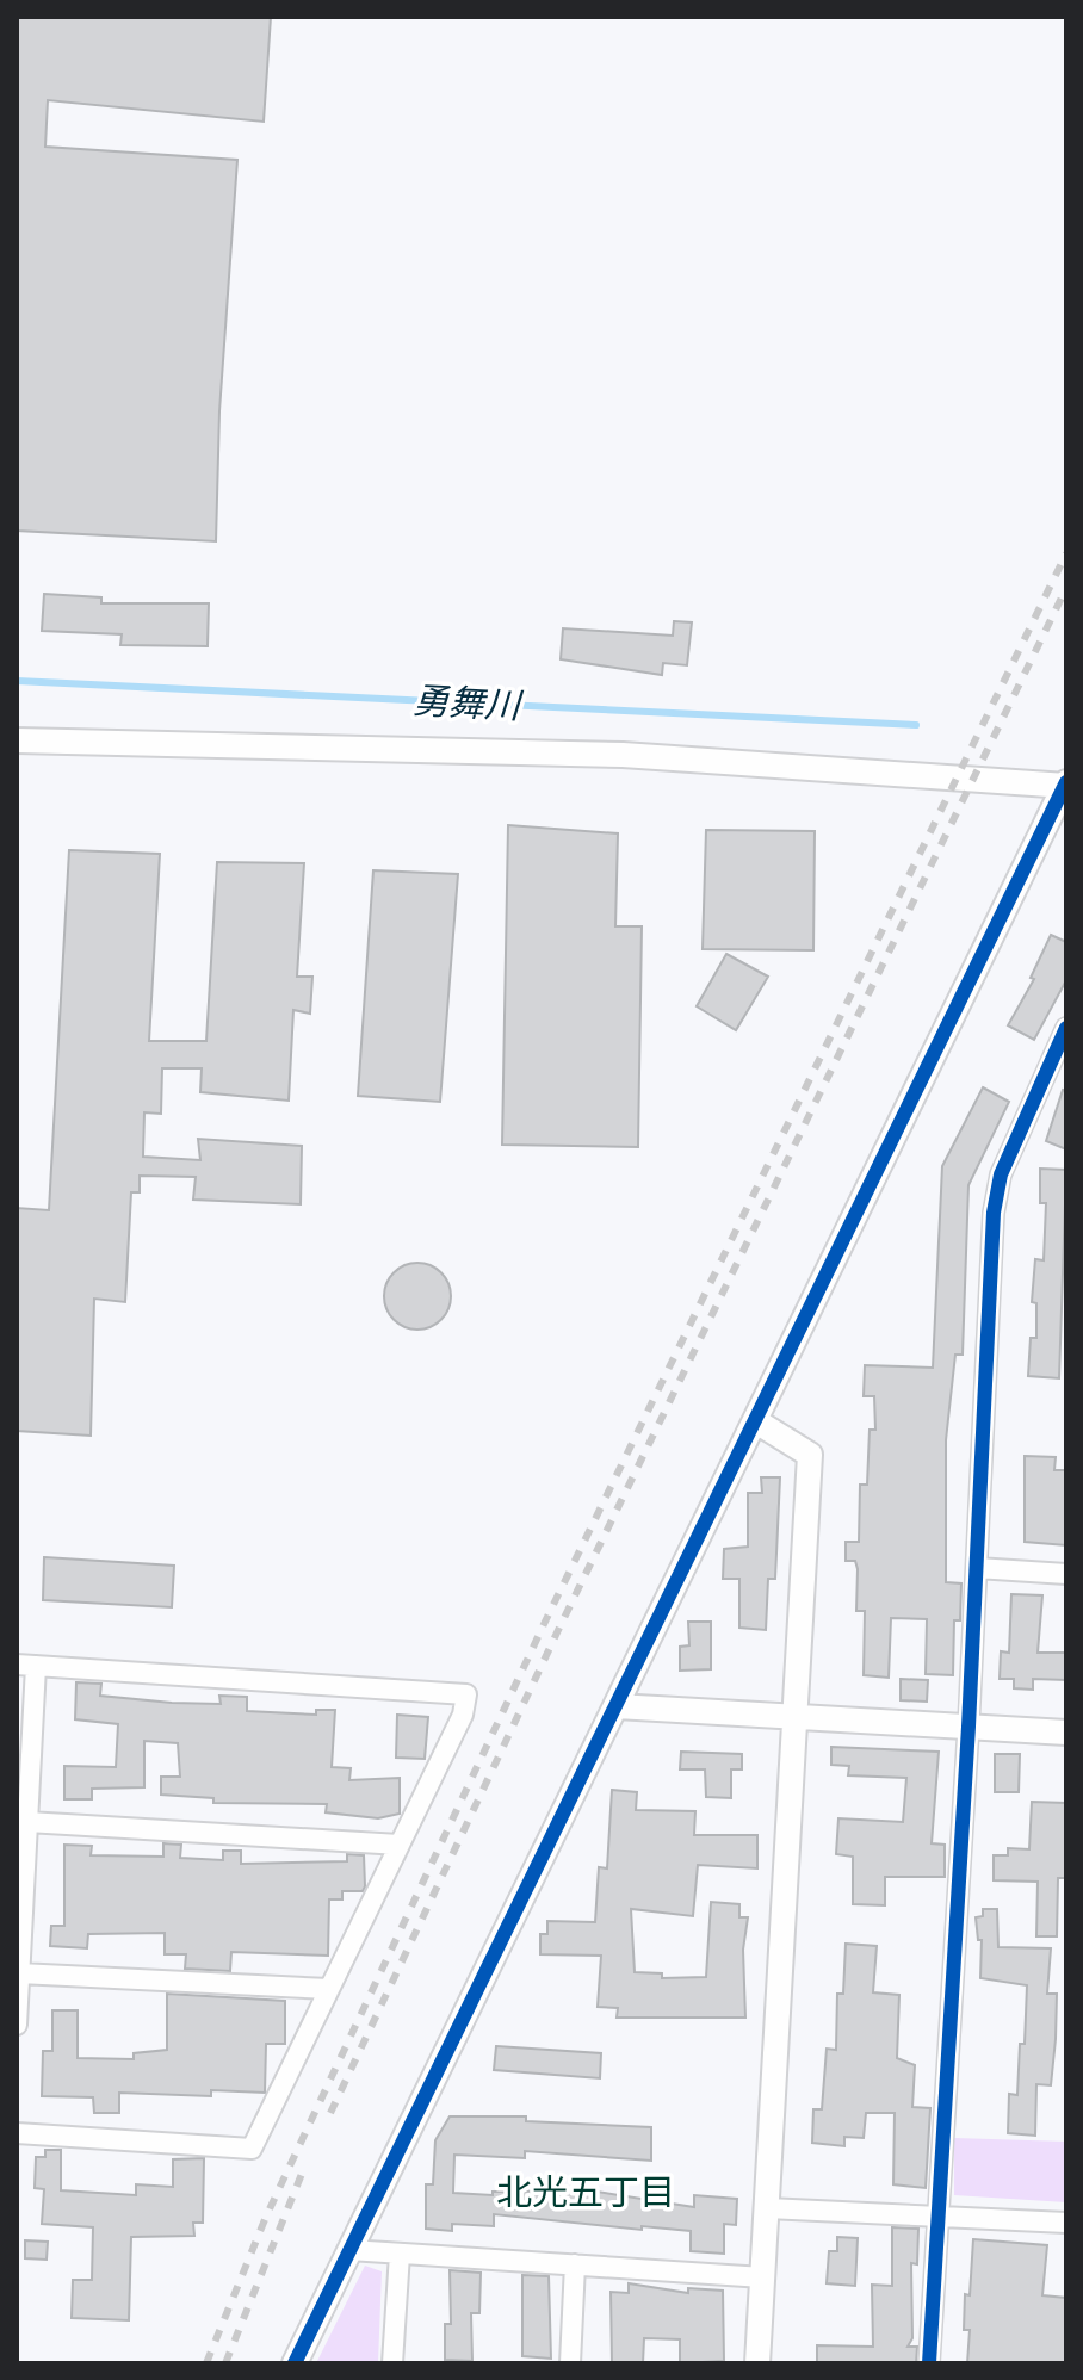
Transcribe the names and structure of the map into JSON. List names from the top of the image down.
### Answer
{
  "districts": ["北光五丁目"],
  "water": ["勇舞川"]
}
